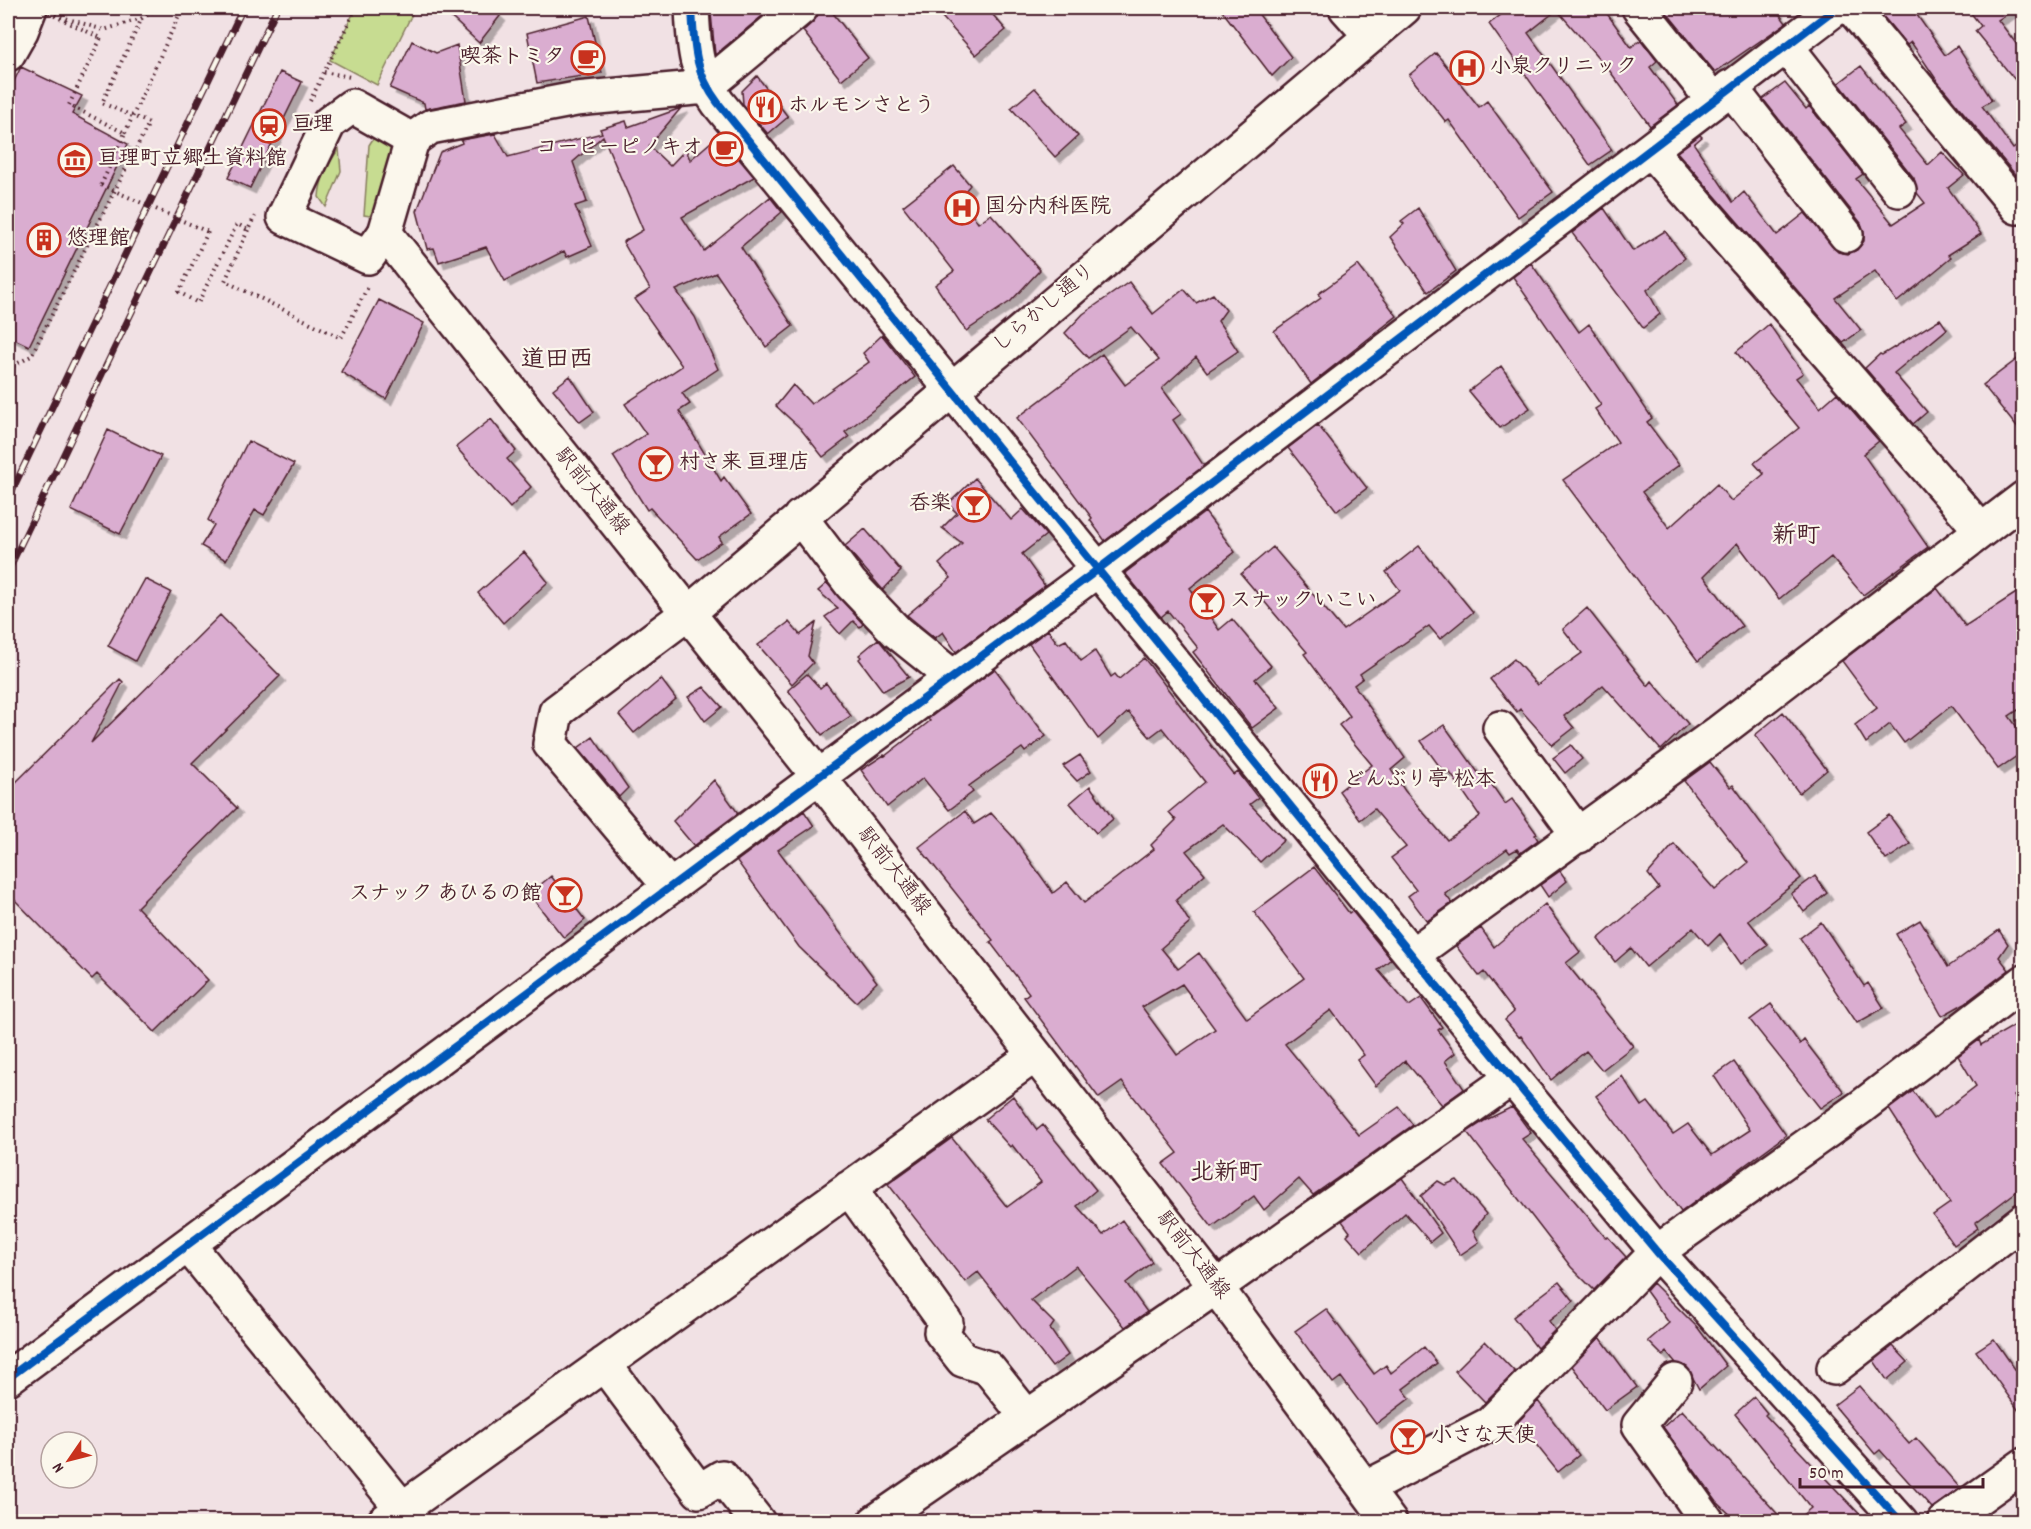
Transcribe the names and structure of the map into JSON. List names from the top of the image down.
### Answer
{
  "streets": {
    "street": ["しらかし通り", "駅前大通線"]
  },
  "crossings": [
    ["しらかし通り", "駅前大通線"]
  ],
  "districts": ["道田西", "新町", "北新町"],
  "places": {
    "cafe": ["喫茶トミタ", "コーヒーピノキオ"],
    "hospital": ["小泉クリニック", "国分内科医院"],
    "restaurant": ["ホルモンさとう", "どんぶり亭 松本"],
    "station": ["亘理"],
    "museum": ["亘理町立郷土資料館"],
    "building": ["悠理館"],
    "bar": [
      "村さ来 亘理店",
      "呑楽",
      "スナックいこい",
      "スナック あひるの館",
      "小さな天使"
    ]
  },
  "scale_bar": "50 m",
  "north": "bottom left"
}
